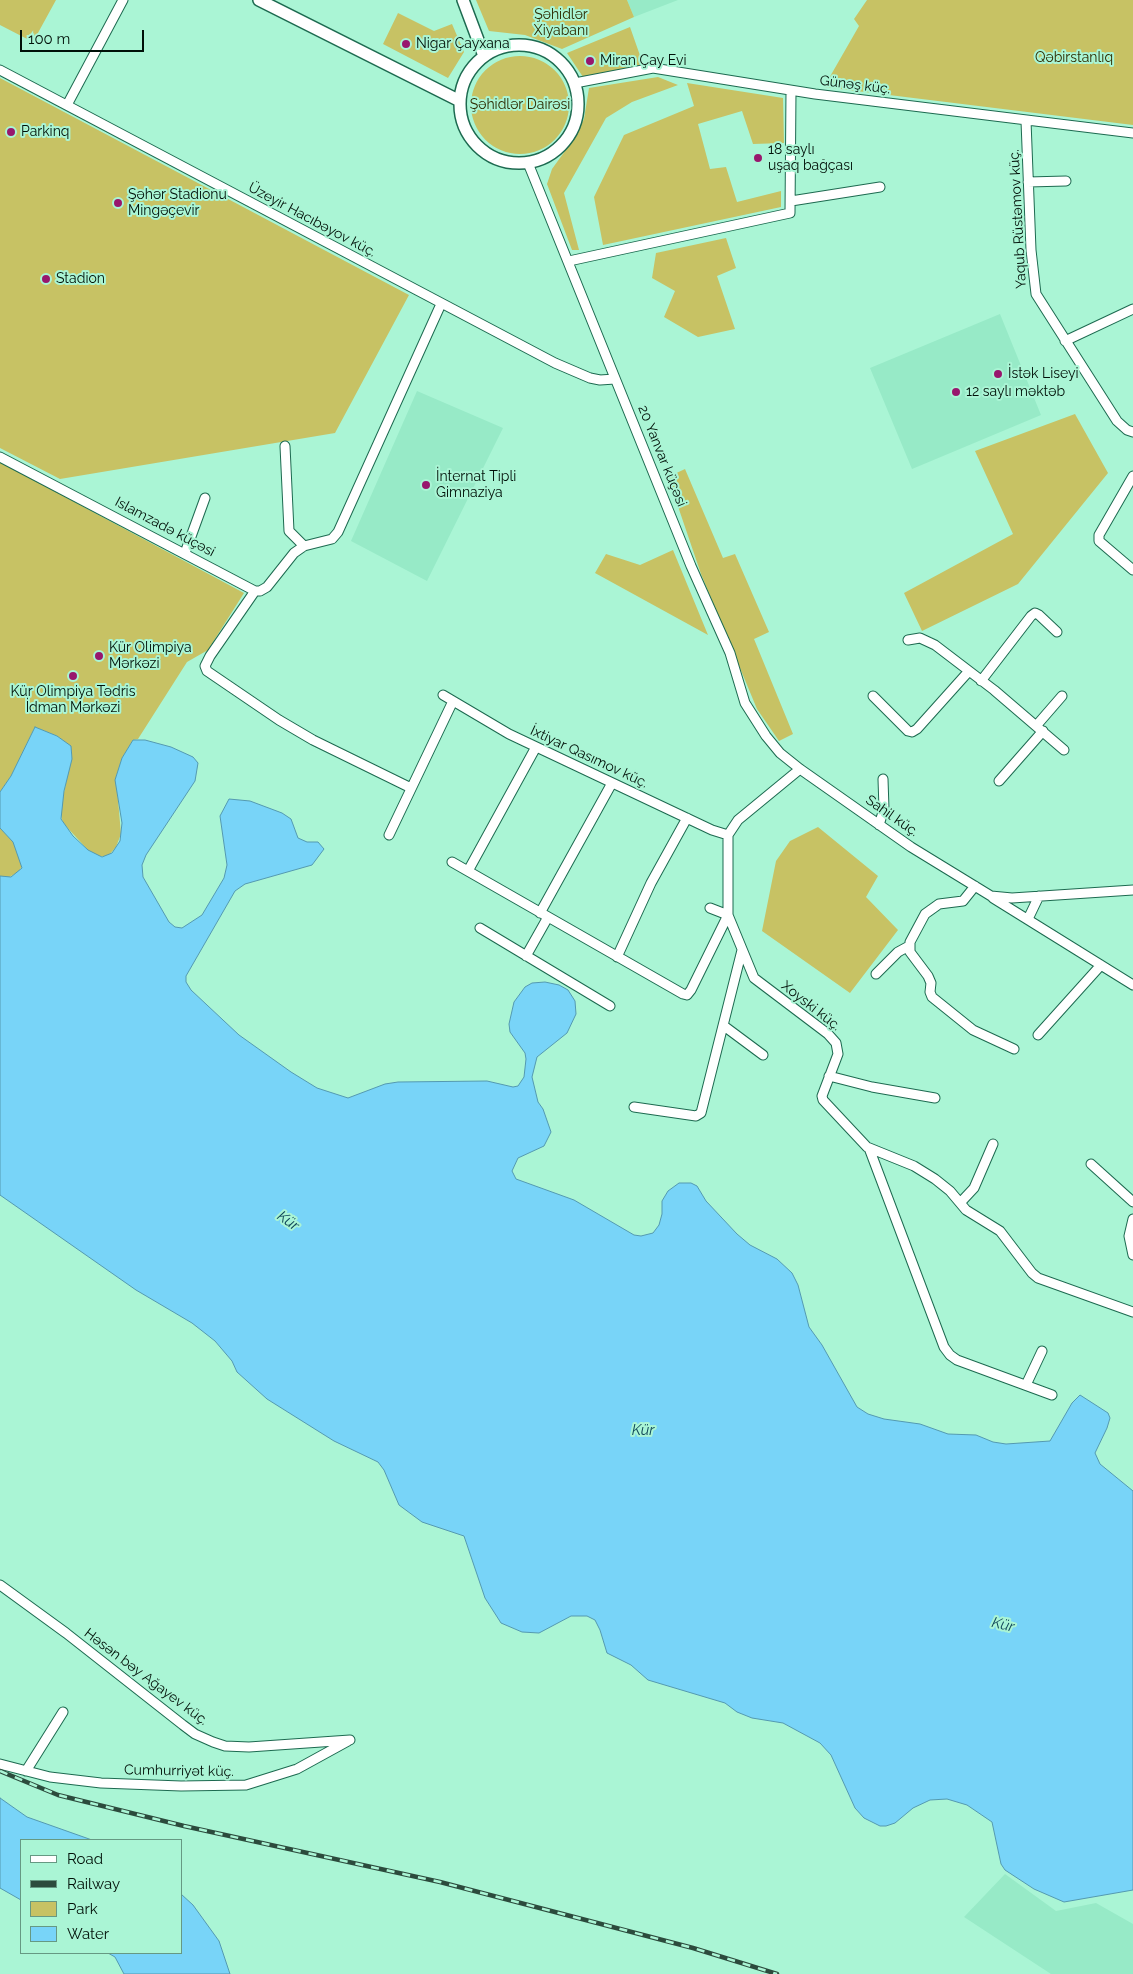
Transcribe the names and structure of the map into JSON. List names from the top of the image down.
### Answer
{
  "streets": {
    "street": [
      "Günəş küç.",
      "Yaqub Rüstəmov küç.",
      "Üzeyir Hacıbəyov küç.",
      "20 Yanvar küçəsi",
      "Islamzadə küçəsi",
      "İxtiyar Qasımov küç.",
      "Sahil küç.",
      "Xoyski küç.",
      "Həsən bəy Ağayev küç.",
      "Cumhurriyət küç."
    ]
  },
  "crossings": [
    ["Günəş küç.", "Yaqub Rüstəmov küç."],
    ["Günəş küç.", "20 Yanvar küçəsi"],
    ["Üzeyir Hacıbəyov küç.", "20 Yanvar küçəsi"],
    ["20 Yanvar küçəsi", "Sahil küç."],
    ["İxtiyar Qasımov küç.", "Xoyski küç."],
    ["Həsən bəy Ağayev küç.", "Cumhurriyət küç."]
  ],
  "water": ["Kür"],
  "parks": ["Şəhidlər Xiyabanı", "Qəbirstanlıq", "Şəhidlər Dairəsi"],
  "places": [
    "Nigar Çayxana",
    "Miran Çay Evi",
    "Parkinq",
    "18 saylı uşaq bağçası",
    "Şəhər Stadionu Mingəçevir",
    "Stadion",
    "İstək Liseyi",
    "12 saylı məktəb",
    "İnternat Tipli Gimnaziya",
    "Kür Olimpiya Mərkəzi",
    "Kür Olimpiya Tədris İdman Mərkəzi"
  ],
  "legend": [
    "Road",
    "Railway",
    "Park",
    "Water"
  ],
  "scale_bar": "100 m"
}
